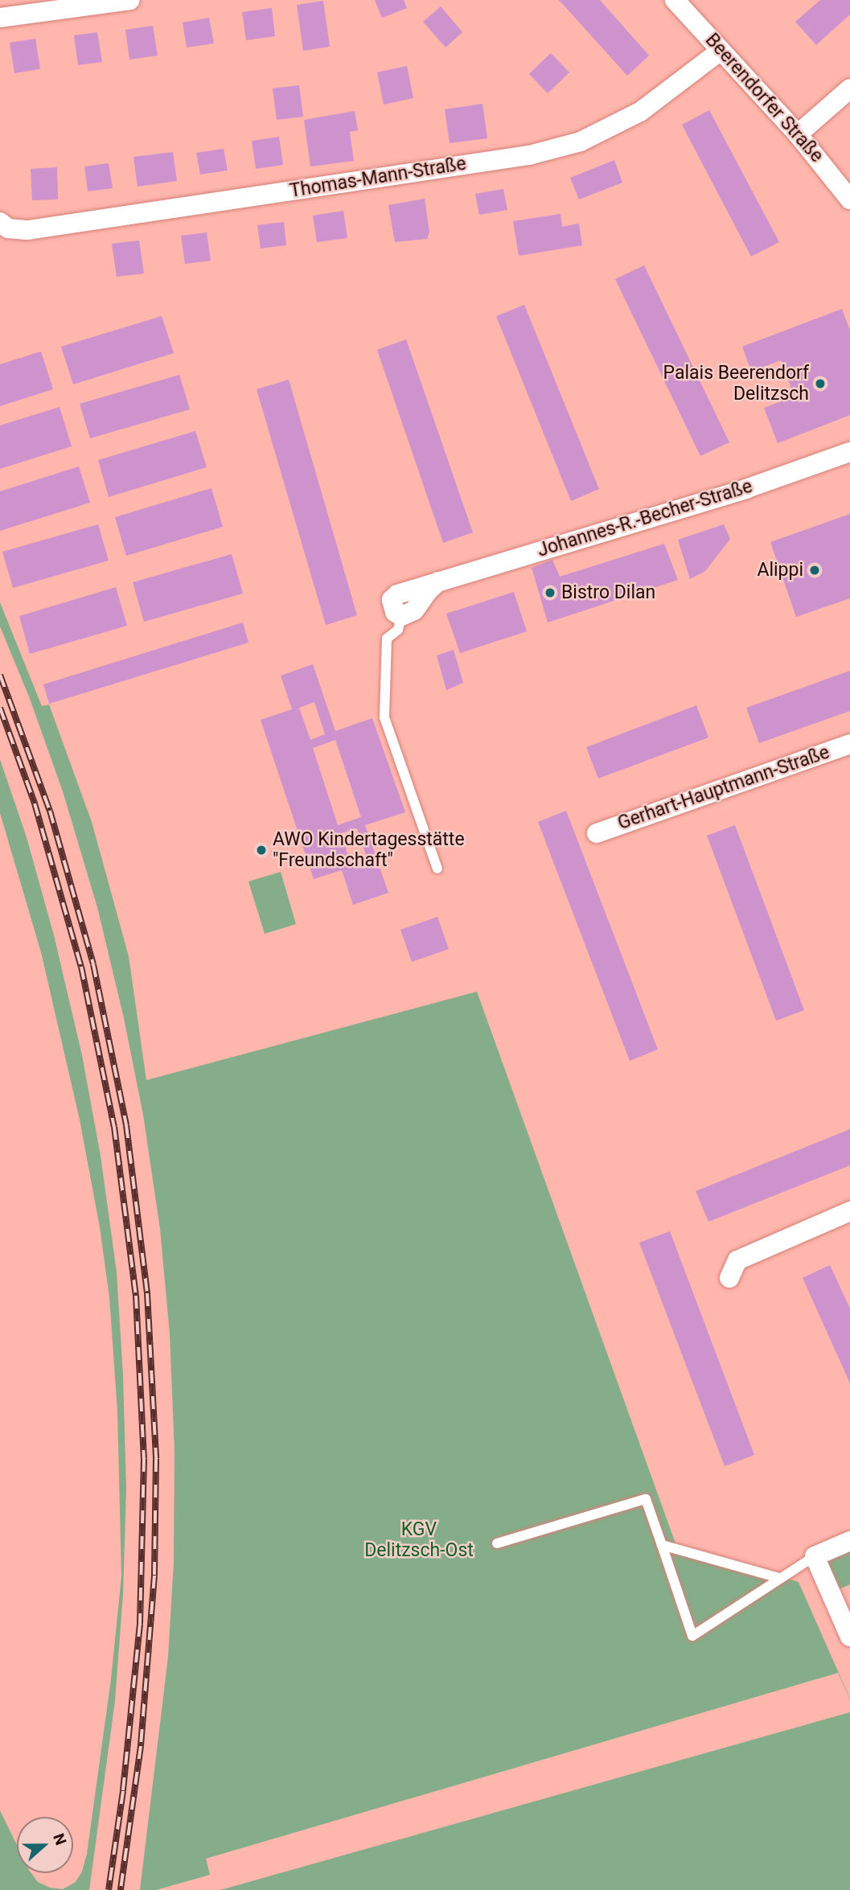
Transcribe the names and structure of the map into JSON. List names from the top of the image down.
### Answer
{
  "streets": {
    "street": [
      "Beerendorfer Straße",
      "Thomas-Mann-Straße",
      "Johannes-R.-Becher-Straße",
      "Gerhart-Hauptmann-Straße"
    ]
  },
  "crossings": [
    ["Beerendorfer Straße", "Thomas-Mann-Straße"]
  ],
  "parks": ["KGV Delitzsch-Ost"],
  "places": [
    "Palais Beerendorf Delitzsch",
    "Alippi",
    "Bistro Dilan",
    "AWO Kindertagesstätte \"Freundschaft\""
  ],
  "north": "right"
}
